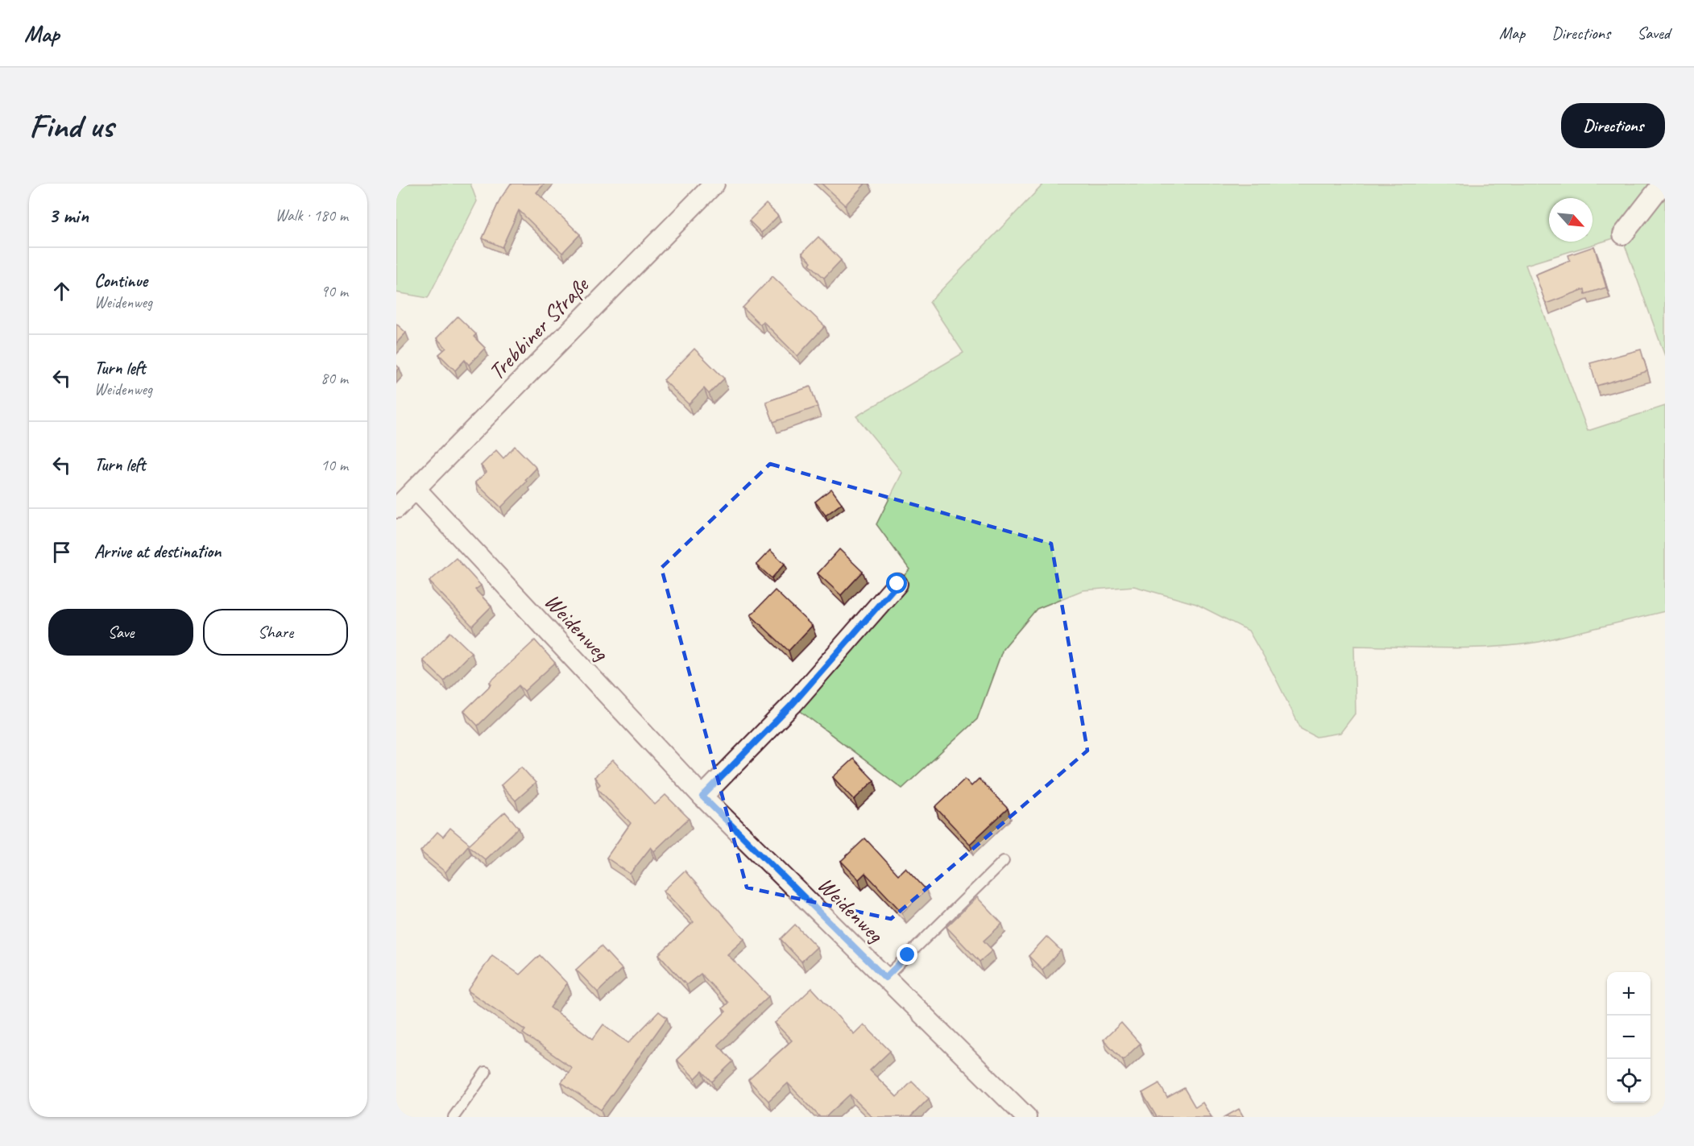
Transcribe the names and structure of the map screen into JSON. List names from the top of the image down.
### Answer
{
  "streets": {
    "street": ["Trebbiner Straße", "Weidenweg"]
  },
  "crossings": [
    ["Trebbiner Straße", "Weidenweg"]
  ],
  "north": "bottom right",
  "page": {
    "header": "Map",
    "nav": ["Map", "Directions", "Saved"],
    "buttons": [
      "Directions",
      ["Save", "Share"]
    ],
    "title": "Find us",
    "heading": ["3 min", "Walk · 180 m"],
    "list": [
      ["Continue", "Weidenweg", "90 m"],
      ["Turn left", "Weidenweg", "80 m"],
      ["Turn left", "10 m"],
      "Arrive at destination"
    ],
    "map_buttons": ["+", "−"]
  }
}
